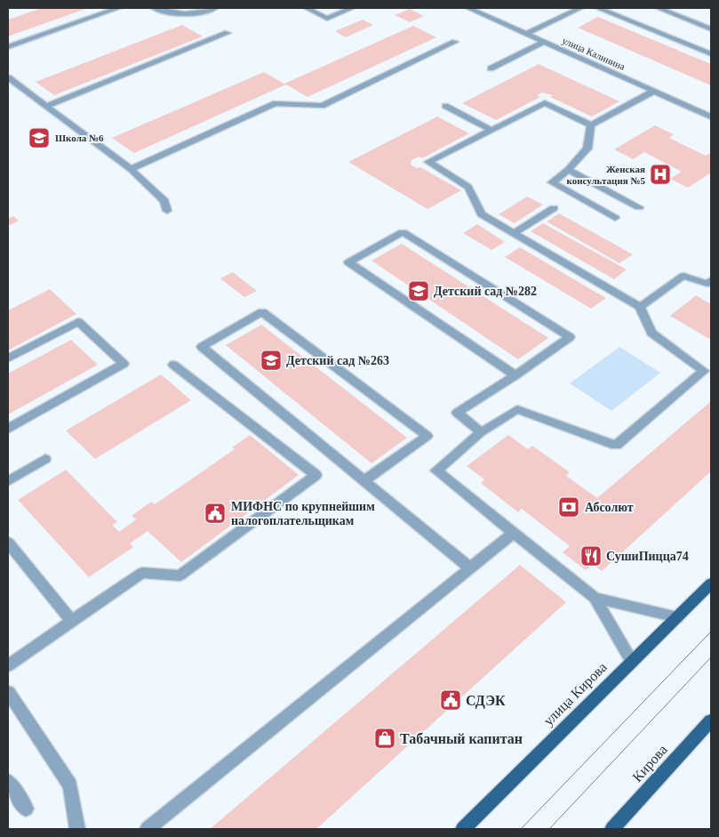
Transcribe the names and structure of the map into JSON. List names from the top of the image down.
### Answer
{
  "streets": {
    "main road": ["улица Кирова", "Кирова"],
    "street": ["улица Калинина"]
  },
  "places": {
    "school or university": ["Школа №6", "Детский сад №282", "Детский сад №263"],
    "hospital": ["Женская консультация №5"],
    "bank": ["Абсолют"],
    "public building": ["МИФНС по крупнейшим налогоплательщикам", "СДЭК"],
    "restaurant": ["СушиПицца74"],
    "shop": ["Табачный капитан"]
  }
}
